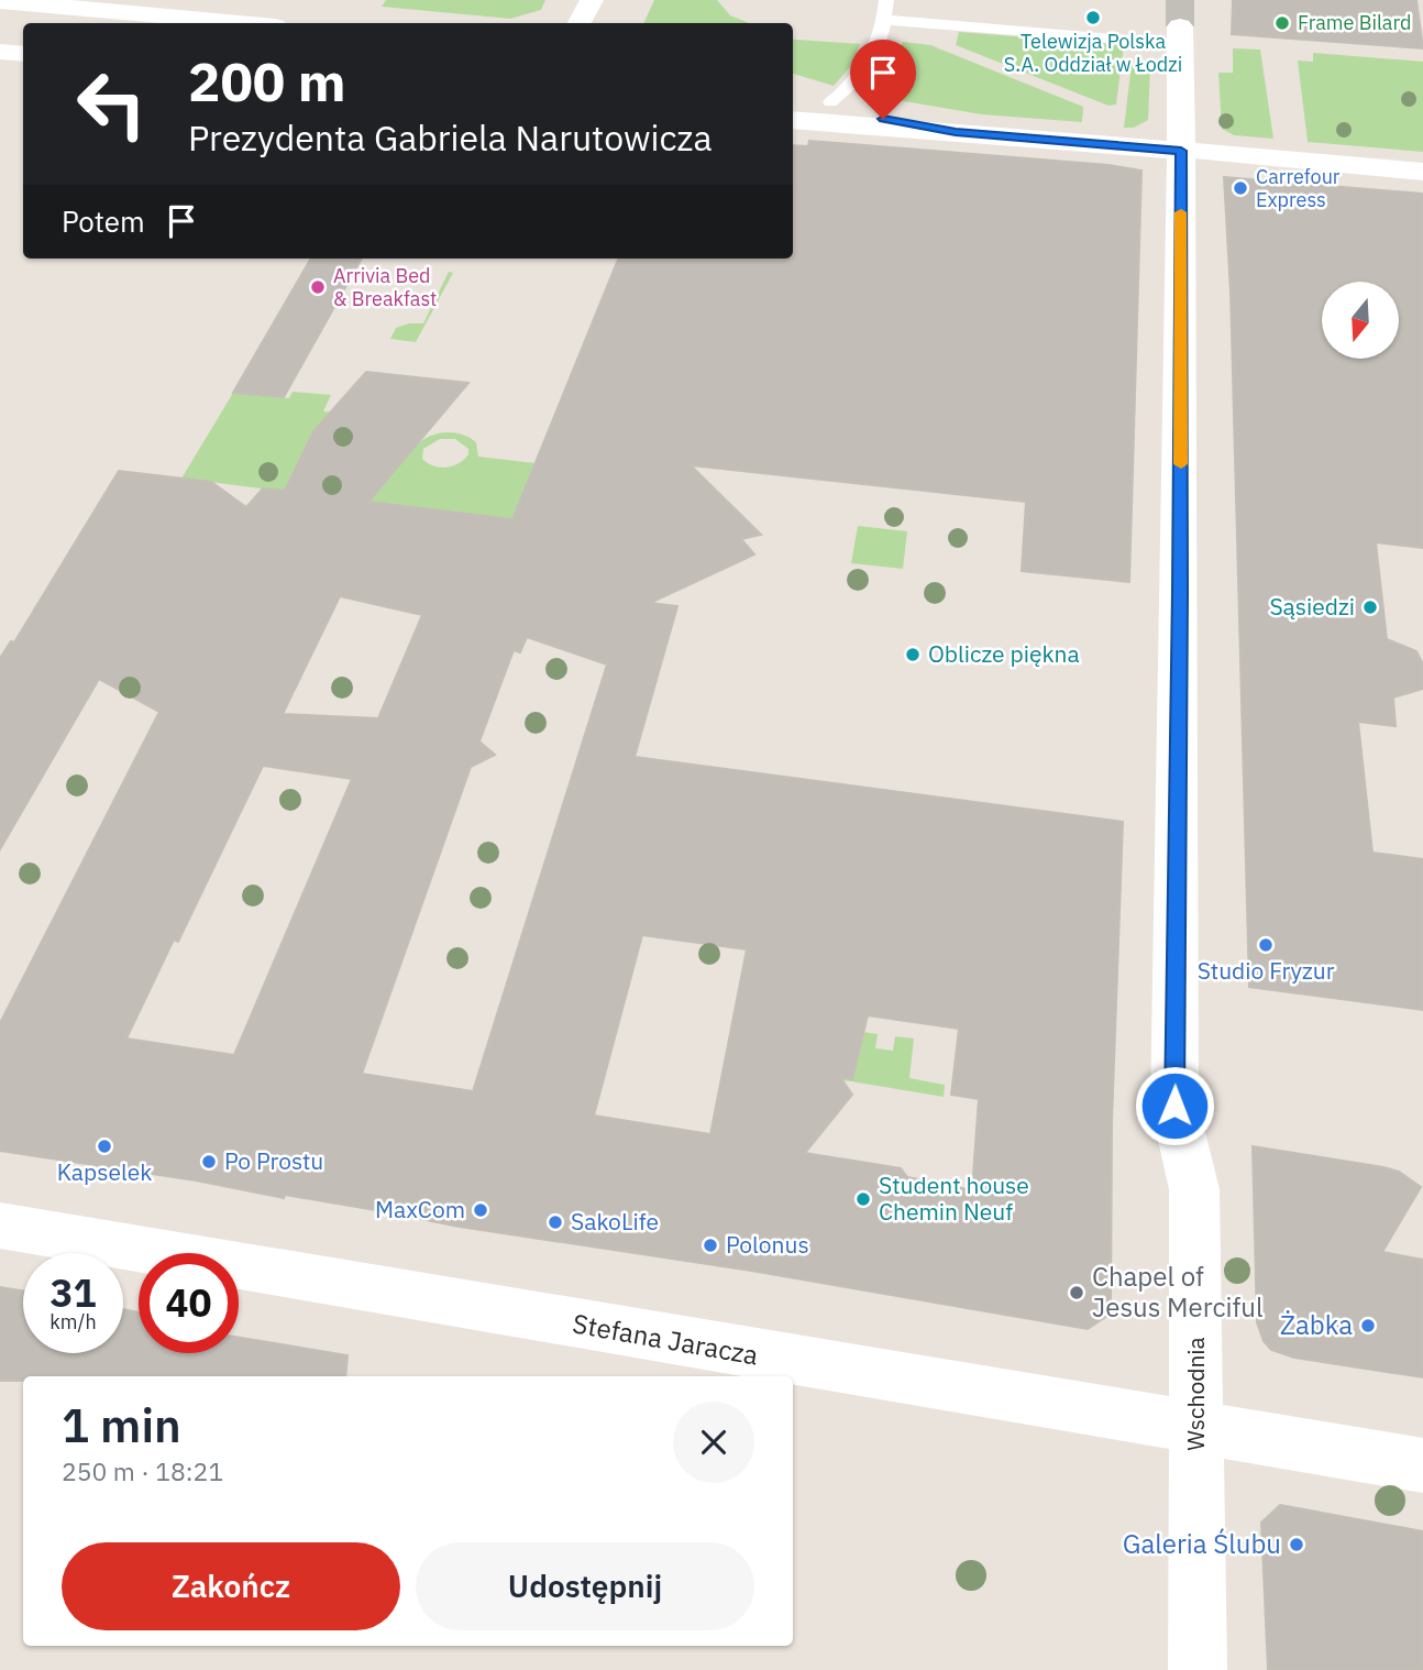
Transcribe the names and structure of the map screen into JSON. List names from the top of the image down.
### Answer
{
  "streets": {
    "street": ["Stefana Jaracza", "Wschodnia"]
  },
  "crossings": [
    ["Stefana Jaracza", "Wschodnia"]
  ],
  "places": [
    "Telewizja Polska S.A. Oddział w Łodzi",
    "Frame Bilard",
    "Carrefour Express",
    "Arrivia Bed & Breakfast",
    "Sąsiedzi",
    "Oblicze piękna",
    "Studio Fryzur",
    "Kapselek",
    "Po Prostu",
    "Student house Chemin Neuf",
    "MaxCom",
    "SakoLife",
    "Polonus",
    "Chapel of Jesus Merciful",
    "Żabka",
    "Galeria Ślubu"
  ],
  "north": "bottom",
  "page": {
    "turn": ["200 m", "Prezydenta Gabriela Narutowicza"],
    "then": "Potem",
    "speed": "31 km/h",
    "limit": "40",
    "heading": ["1 min", "250 m · 18:21"],
    "buttons": ["Zakończ", "Udostępnij"]
  }
}
